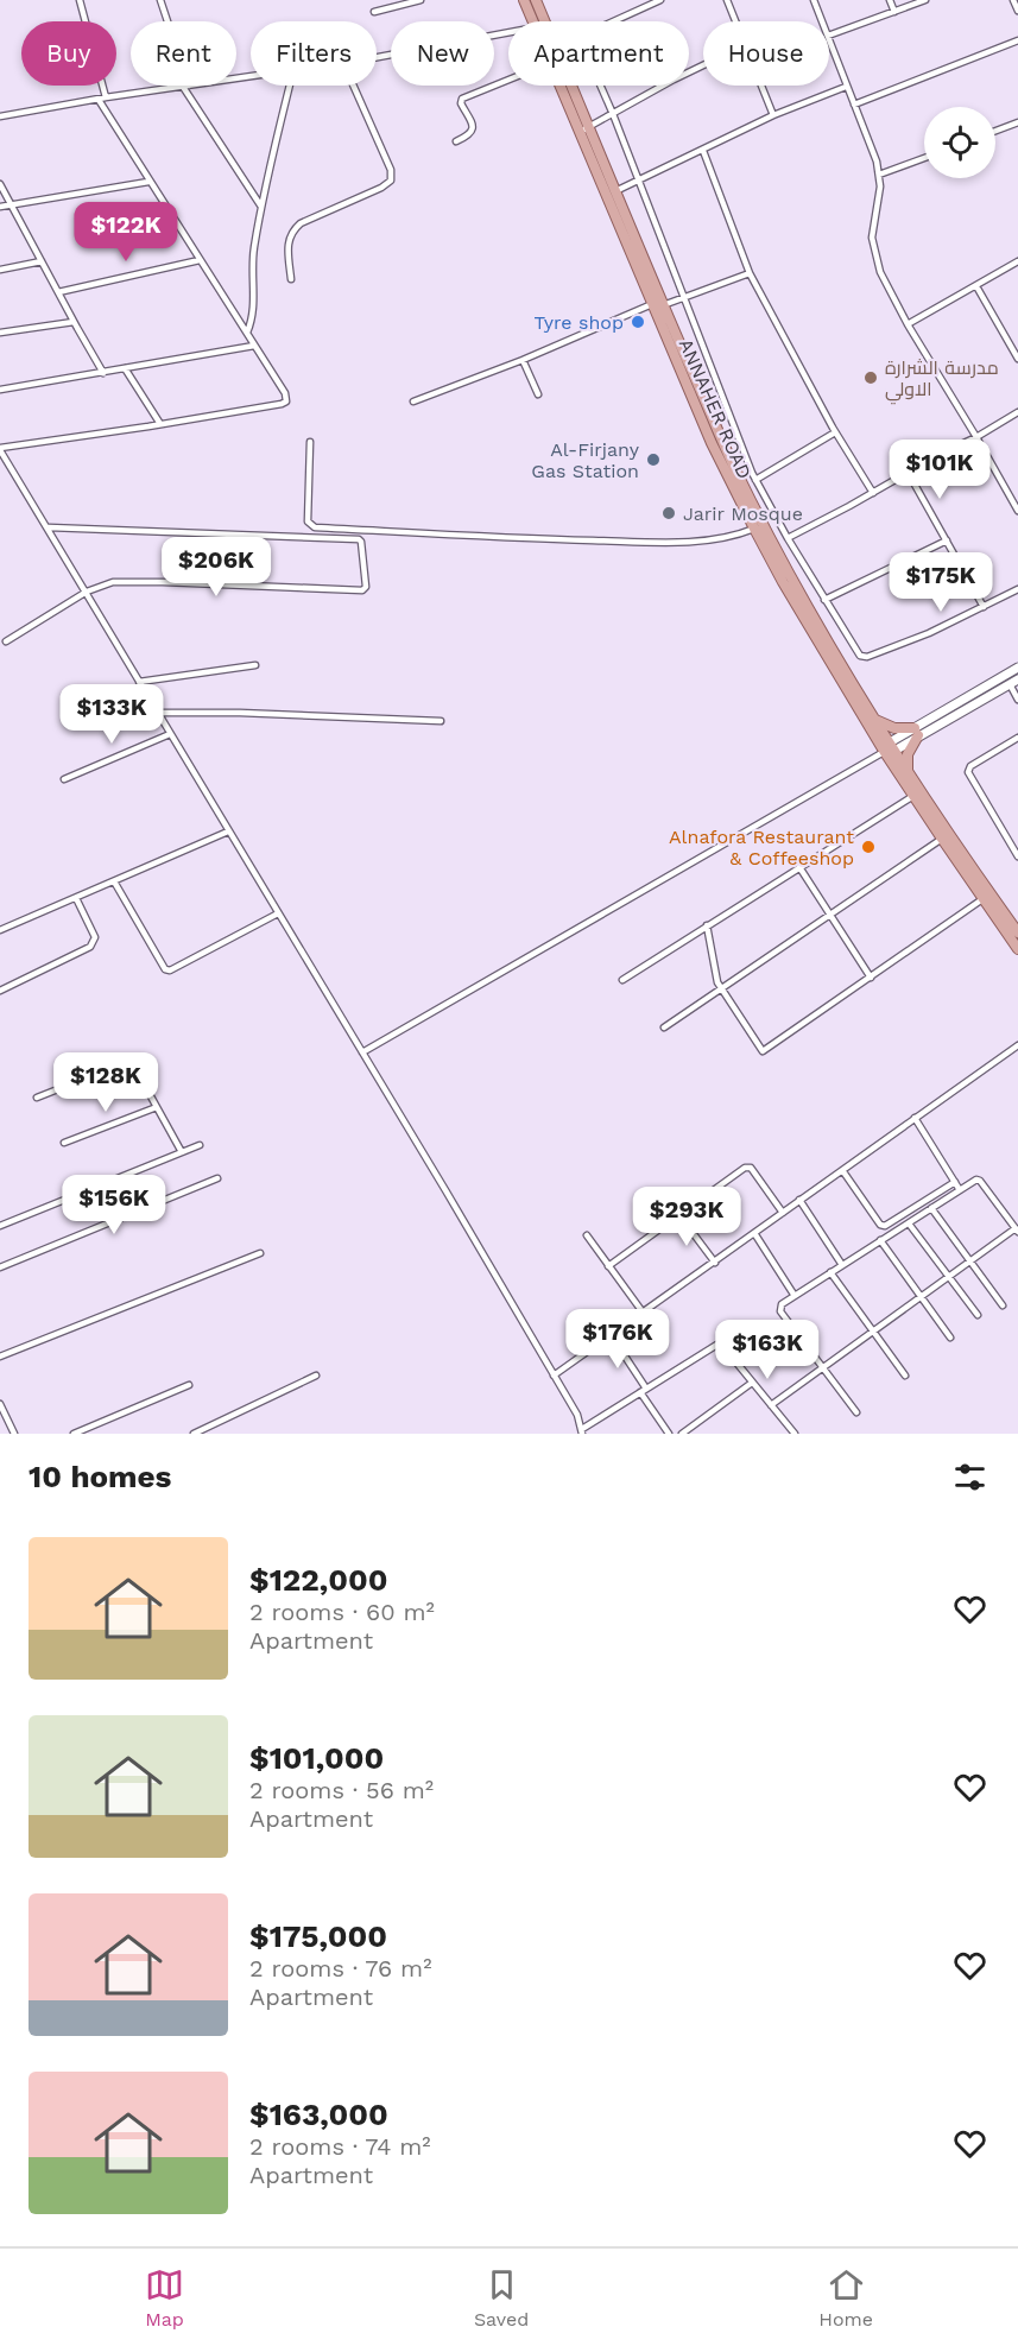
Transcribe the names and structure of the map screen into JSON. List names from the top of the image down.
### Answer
{
  "streets": {
    "main road": ["ANNAHER ROAD"]
  },
  "places": [
    "Tyre shop",
    "مدرسة الشرارة الاولي",
    "Al-Firjany Gas Station",
    "Jarir Mosque",
    "Alnafora Restaurant & Coffeeshop"
  ],
  "page": {
    "chip": [
      "Buy",
      "Rent",
      "Filters",
      "New",
      "Apartment",
      "House"
    ],
    "price": [
      "$122K",
      "$101K",
      "$206K",
      "$175K",
      "$133K",
      "$128K",
      "$156K",
      "$293K",
      "$176K",
      "$163K"
    ],
    "heading": "10 homes",
    "list": [
      {
        "name": "$122,000",
        "note": "2 rooms · 60 m² · Apartment"
      },
      {
        "name": "$101,000",
        "note": "2 rooms · 56 m² · Apartment"
      },
      {
        "name": "$175,000",
        "note": "2 rooms · 76 m² · Apartment"
      },
      {
        "name": "$163,000",
        "note": "2 rooms · 74 m² · Apartment"
      }
    ],
    "tabs": ["Map", "Saved", "Home"]
  }
}
